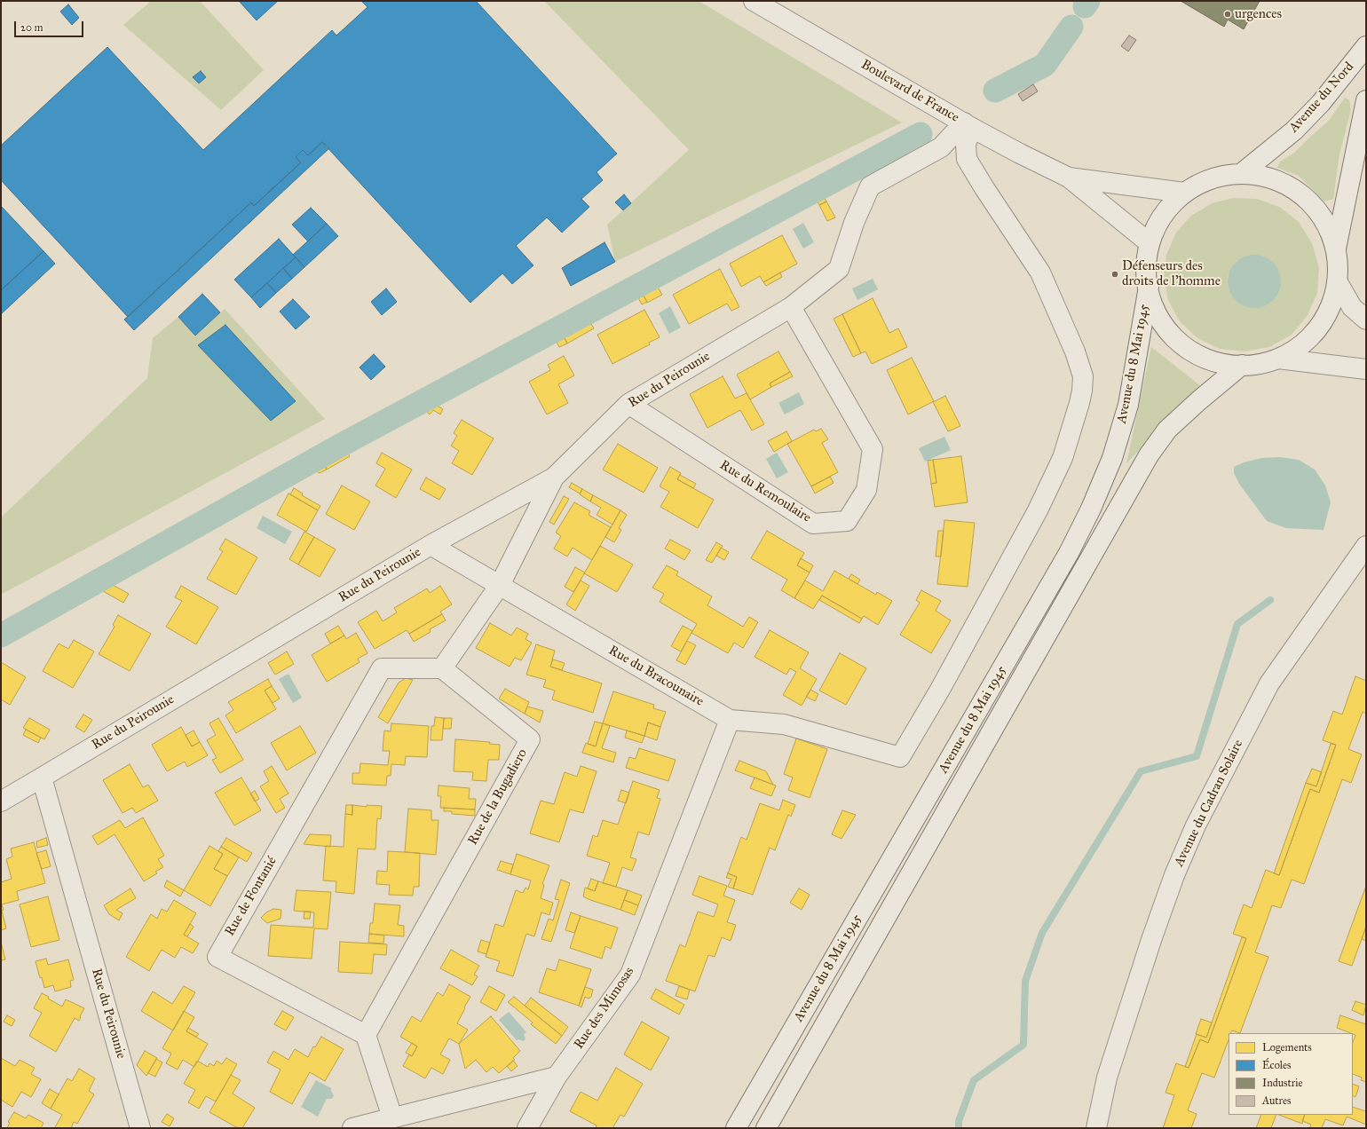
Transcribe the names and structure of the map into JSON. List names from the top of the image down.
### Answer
{
  "streets": {
    "street": [
      "Boulevard de France",
      "Avenue du Nord",
      "Avenue du 8 Mai 1945",
      "Rue du Peirounie",
      "Rue du Remoulaire",
      "Rue du Bracounaire",
      "Rue de la Bugadiero",
      "Avenue du Cadran Solaire",
      "Rue de Fontanié",
      "Rue des Mimosas"
    ]
  },
  "crossings": [
    ["Boulevard de France", "Rue du Peirounie"],
    ["Boulevard de France", "Rue du Bracounaire"],
    ["Rue du Peirounie", "Rue du Remoulaire"],
    ["Rue du Peirounie", "Rue du Bracounaire"],
    ["Rue du Bracounaire", "Rue des Mimosas"],
    ["Rue de la Bugadiero", "Rue de Fontanié"]
  ],
  "places": ["urgences", "Défenseurs des droits de l'homme"],
  "legend": [
    "Logements",
    "Écoles",
    "Industrie",
    "Autres"
  ],
  "scale_bar": "20 m"
}
